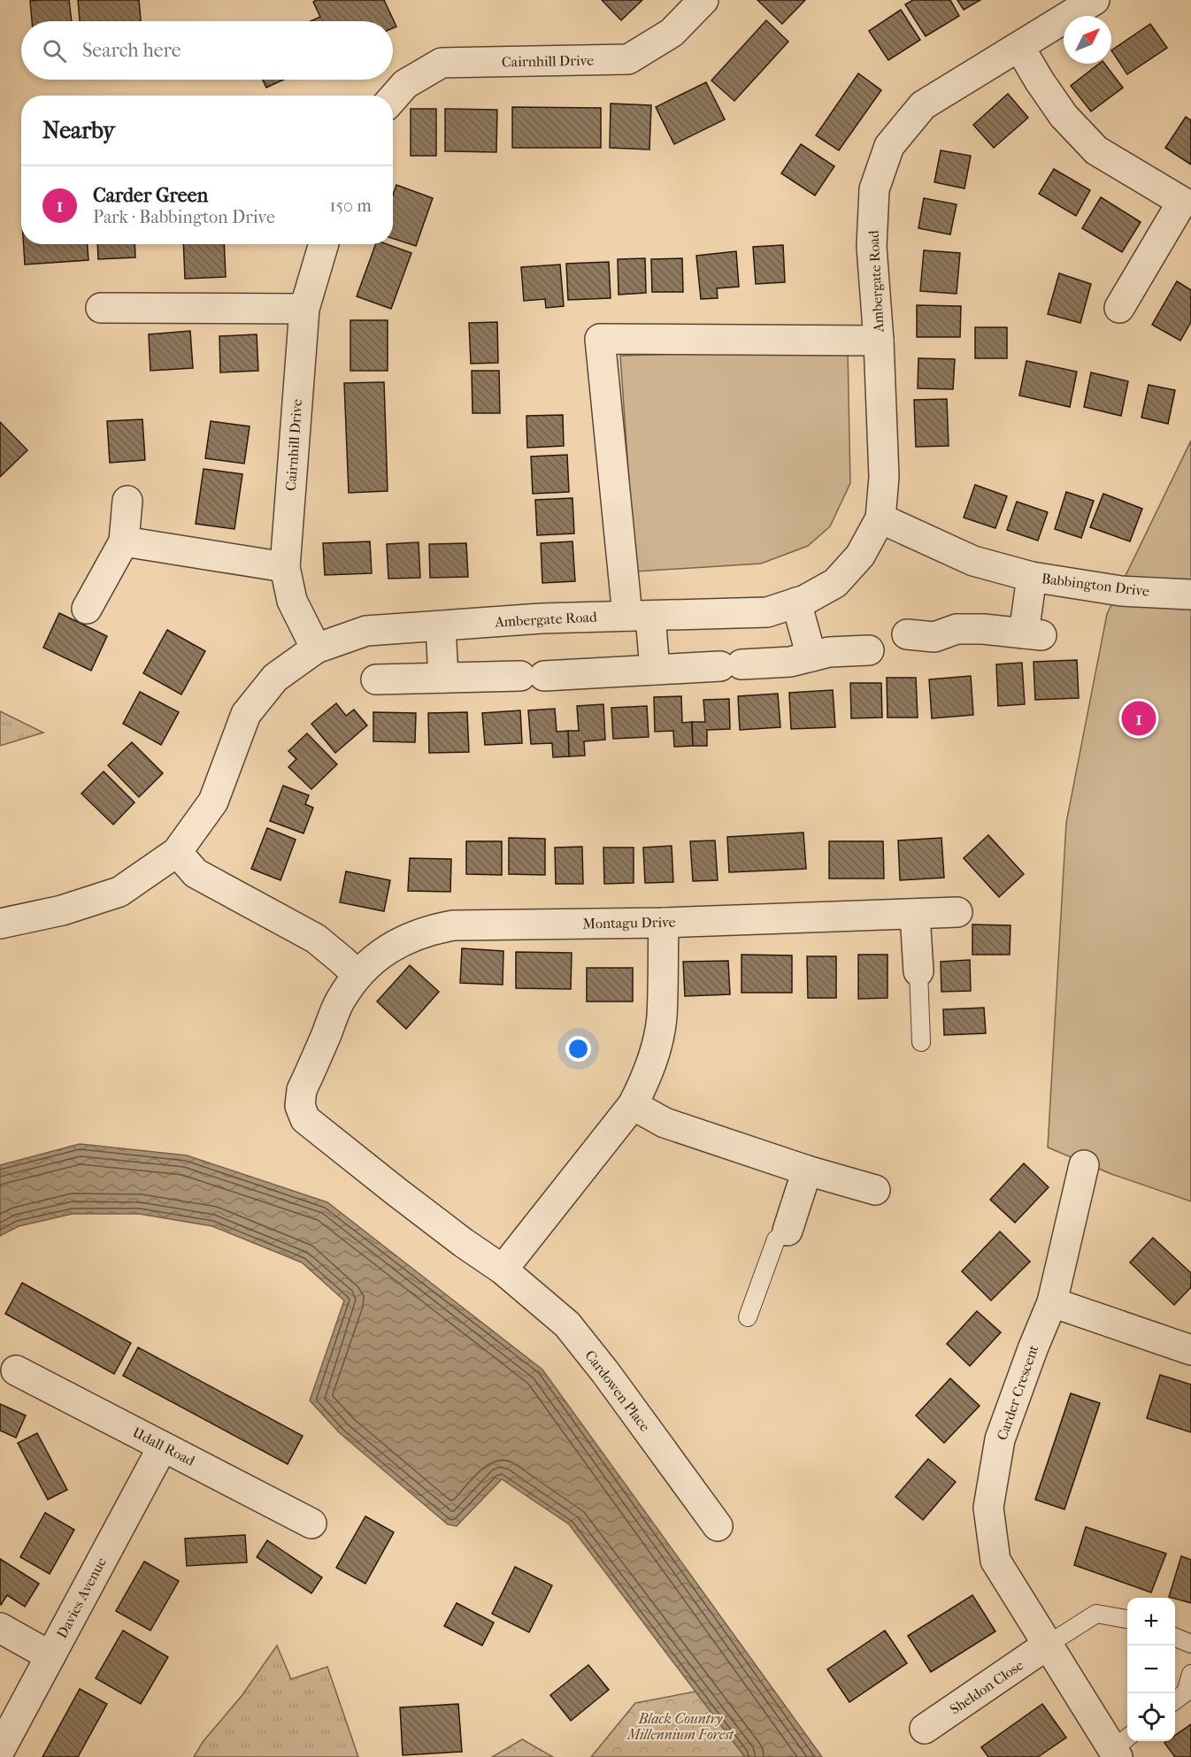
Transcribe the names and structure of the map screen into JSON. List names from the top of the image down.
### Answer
{
  "streets": {
    "street": [
      "Cairnhill Drive",
      "Ambergate Road",
      "Babbington Drive",
      "Montagu Drive",
      "Cardowen Place",
      "Carder Crescent",
      "Udall Road",
      "Davies Avenue",
      "Sheldon Close"
    ]
  },
  "crossings": [
    ["Cairnhill Drive", "Ambergate Road"],
    ["Ambergate Road", "Babbington Drive"],
    ["Montagu Drive", "Cardowen Place"],
    ["Carder Crescent", "Sheldon Close"],
    ["Udall Road", "Davies Avenue"]
  ],
  "parks": ["Black Country Millennium Forest"],
  "north": "top right",
  "page": {
    "search": "Search here",
    "heading": "Nearby",
    "list": [
      {
        "mark": "1",
        "name": "Carder Green",
        "note": "Park · Babbington Drive",
        "value": "150 m"
      }
    ],
    "pins": "1",
    "map_buttons": ["+", "−"]
  }
}
